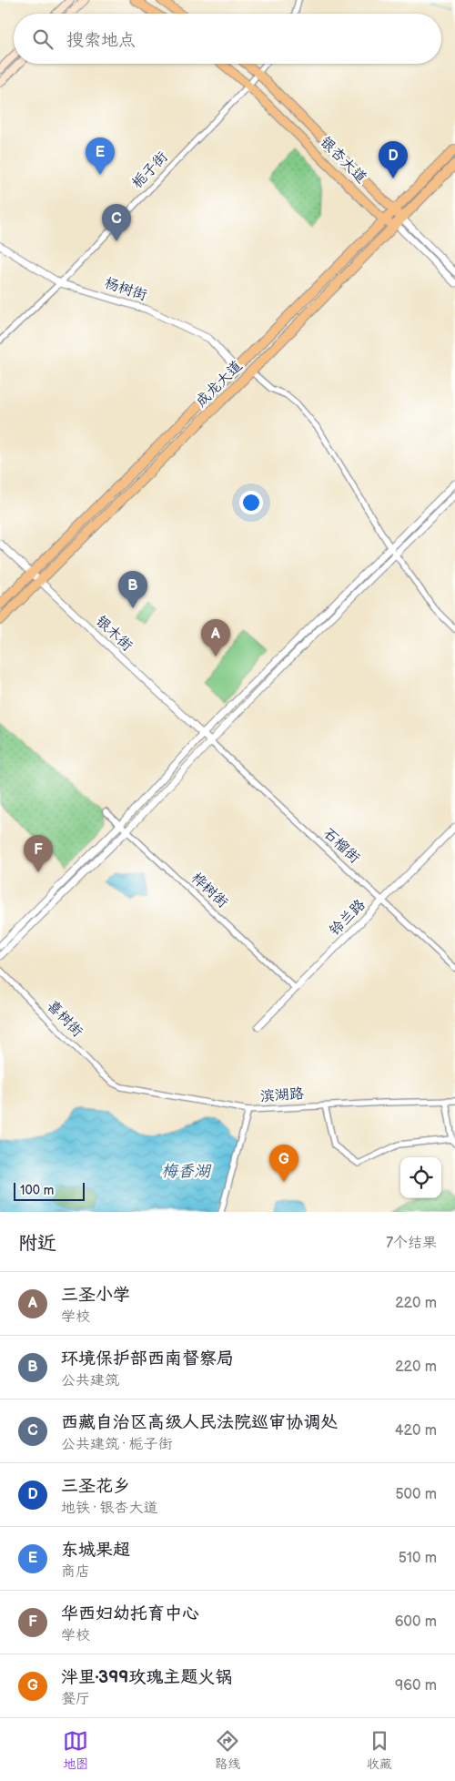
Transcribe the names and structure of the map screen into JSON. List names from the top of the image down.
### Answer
{
  "streets": {
    "highway": ["成龙大道"],
    "main road": ["银杏大道"],
    "street": [
      "栀子街",
      "杨树街",
      "银木街",
      "石榴街",
      "桦树街",
      "铃兰路",
      "喜树街",
      "滨湖路"
    ]
  },
  "crossings": [
    ["银杏大道", "栀子街"],
    ["银杏大道", "成龙大道"],
    ["栀子街", "杨树街"],
    ["杨树街", "成龙大道"],
    ["成龙大道", "银木街"],
    ["银木街", "石榴街"],
    ["石榴街", "铃兰路"],
    ["桦树街", "铃兰路"],
    ["喜树街", "滨湖路"]
  ],
  "water": ["梅香湖"],
  "scale_bar": "100 m",
  "page": {
    "search": "搜索地点",
    "pins": [
      "E",
      "D",
      "C",
      "B",
      "A",
      "F",
      "G"
    ],
    "scale": "100 m",
    "heading": ["附近", "7个结果"],
    "list": [
      {
        "mark": "A",
        "name": "三圣小学",
        "note": "学校",
        "value": "220 m"
      },
      {
        "mark": "B",
        "name": "环境保护部西南督察局",
        "note": "公共建筑",
        "value": "220 m"
      },
      {
        "mark": "C",
        "name": "西藏自治区高级人民法院巡审协调处",
        "note": "公共建筑 · 栀子街",
        "value": "420 m"
      },
      {
        "mark": "D",
        "name": "三圣花乡",
        "note": "地铁 · 银杏大道",
        "value": "500 m"
      },
      {
        "mark": "E",
        "name": "东城果超",
        "note": "商店",
        "value": "510 m"
      },
      {
        "mark": "F",
        "name": "华西妇幼托育中心",
        "note": "学校",
        "value": "600 m"
      },
      {
        "mark": "G",
        "name": "泮里·399玫瑰主题火锅",
        "note": "餐厅",
        "value": "960 m"
      }
    ],
    "nav": ["地图", "路线", "收藏"]
  }
}
